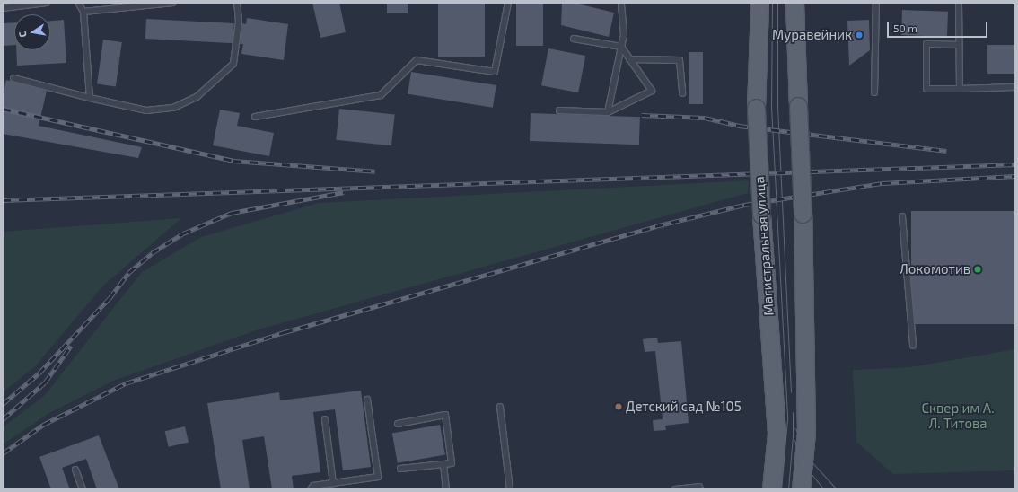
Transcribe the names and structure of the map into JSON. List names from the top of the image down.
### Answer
{
  "streets": {
    "main road": ["Магистральная улица"]
  },
  "parks": ["Сквер им А. Л. Титова"],
  "places": ["Муравейник", "Локомотив", "Детский сад №105"],
  "scale_bar": "50 m",
  "north": "left"
}
